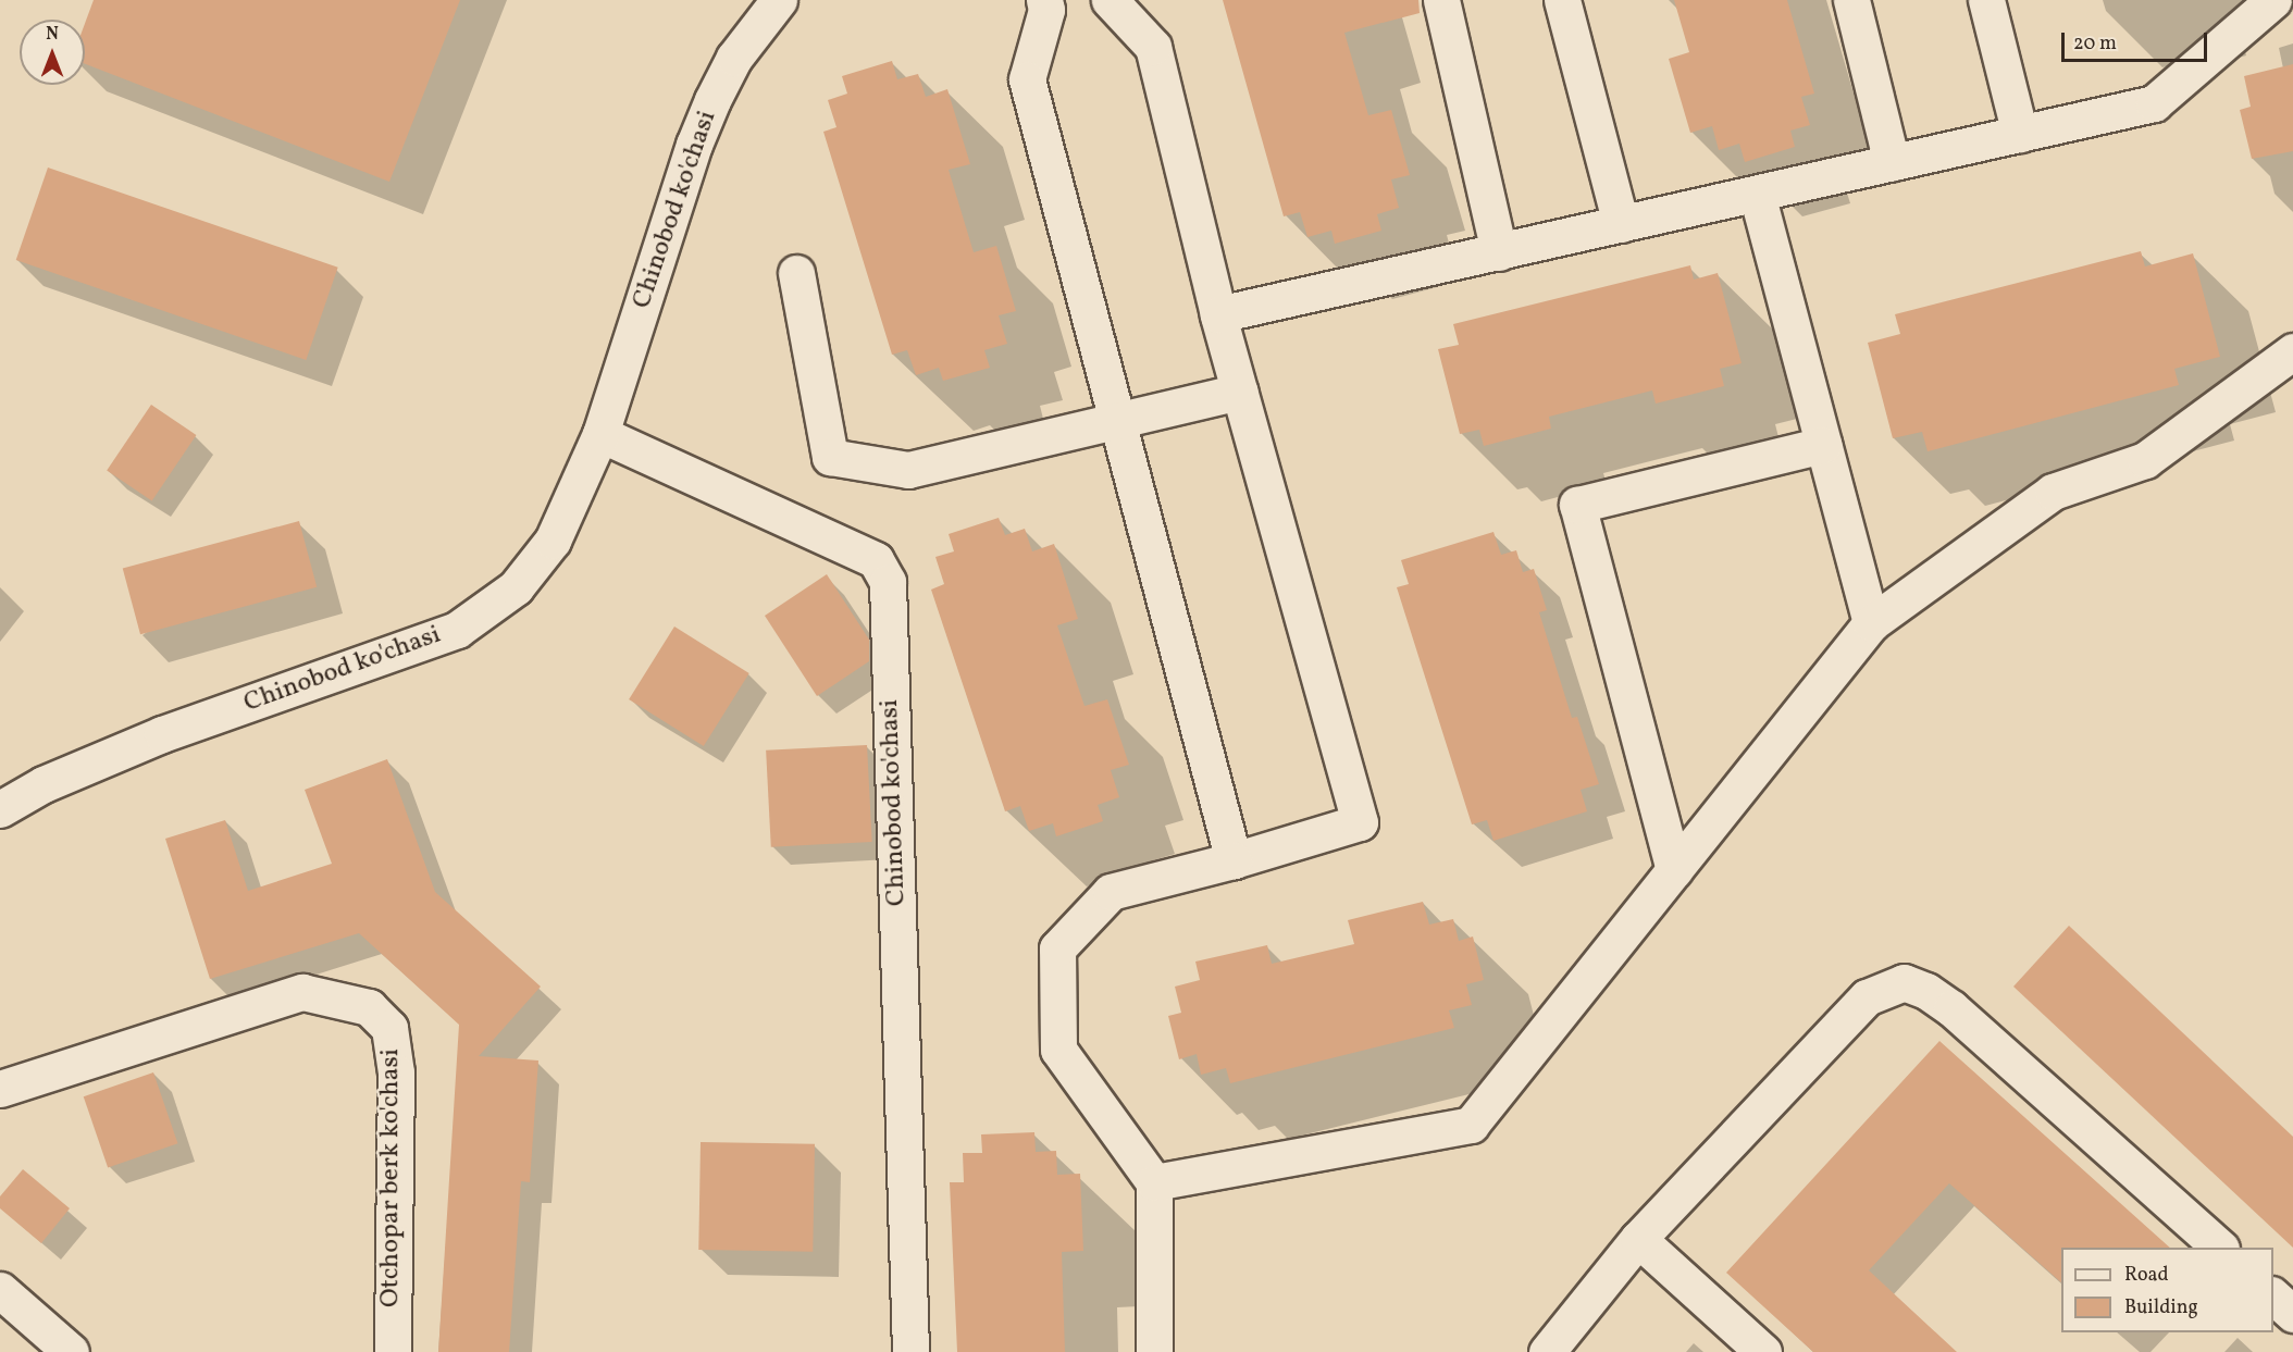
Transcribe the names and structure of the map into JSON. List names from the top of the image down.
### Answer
{
  "streets": {
    "street": ["Chinobod ko'chasi", "Otchopar berk ko'chasi"]
  },
  "legend": ["Road", "Building"],
  "scale_bar": "20 m",
  "north": "top"
}
